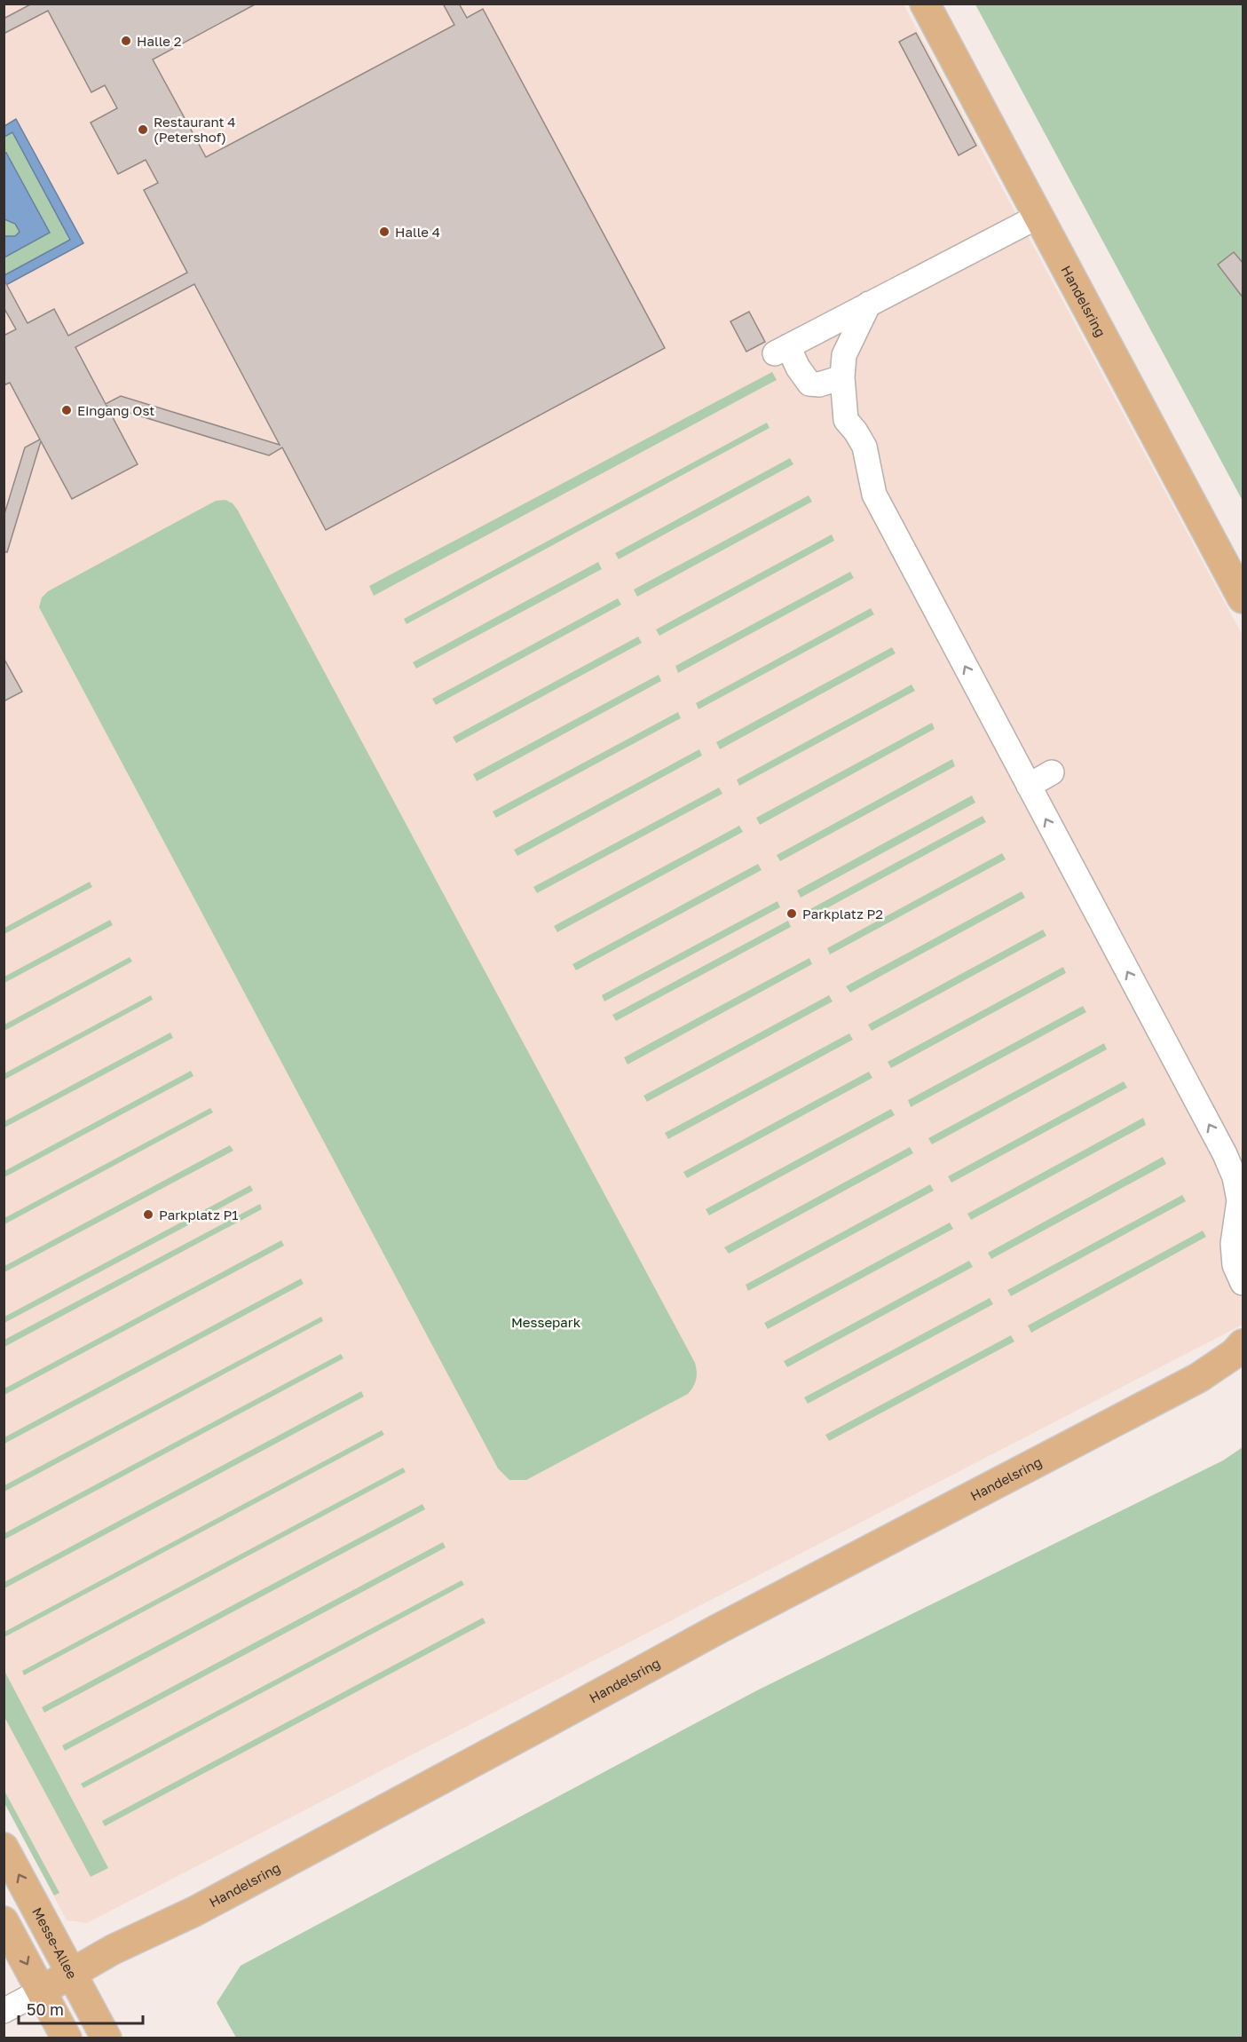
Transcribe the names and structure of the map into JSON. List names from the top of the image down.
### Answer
{
  "streets": {
    "main road": ["Handelsring", "Messe-Allee"]
  },
  "crossings": [
    ["Handelsring", "Messe-Allee"]
  ],
  "parks": ["Messepark"],
  "places": [
    "Halle 2",
    "Restaurant 4 (Petershof)",
    "Halle 4",
    "Eingang Ost",
    "Parkplatz P2",
    "Parkplatz P1"
  ],
  "scale_bar": "50 m"
}
